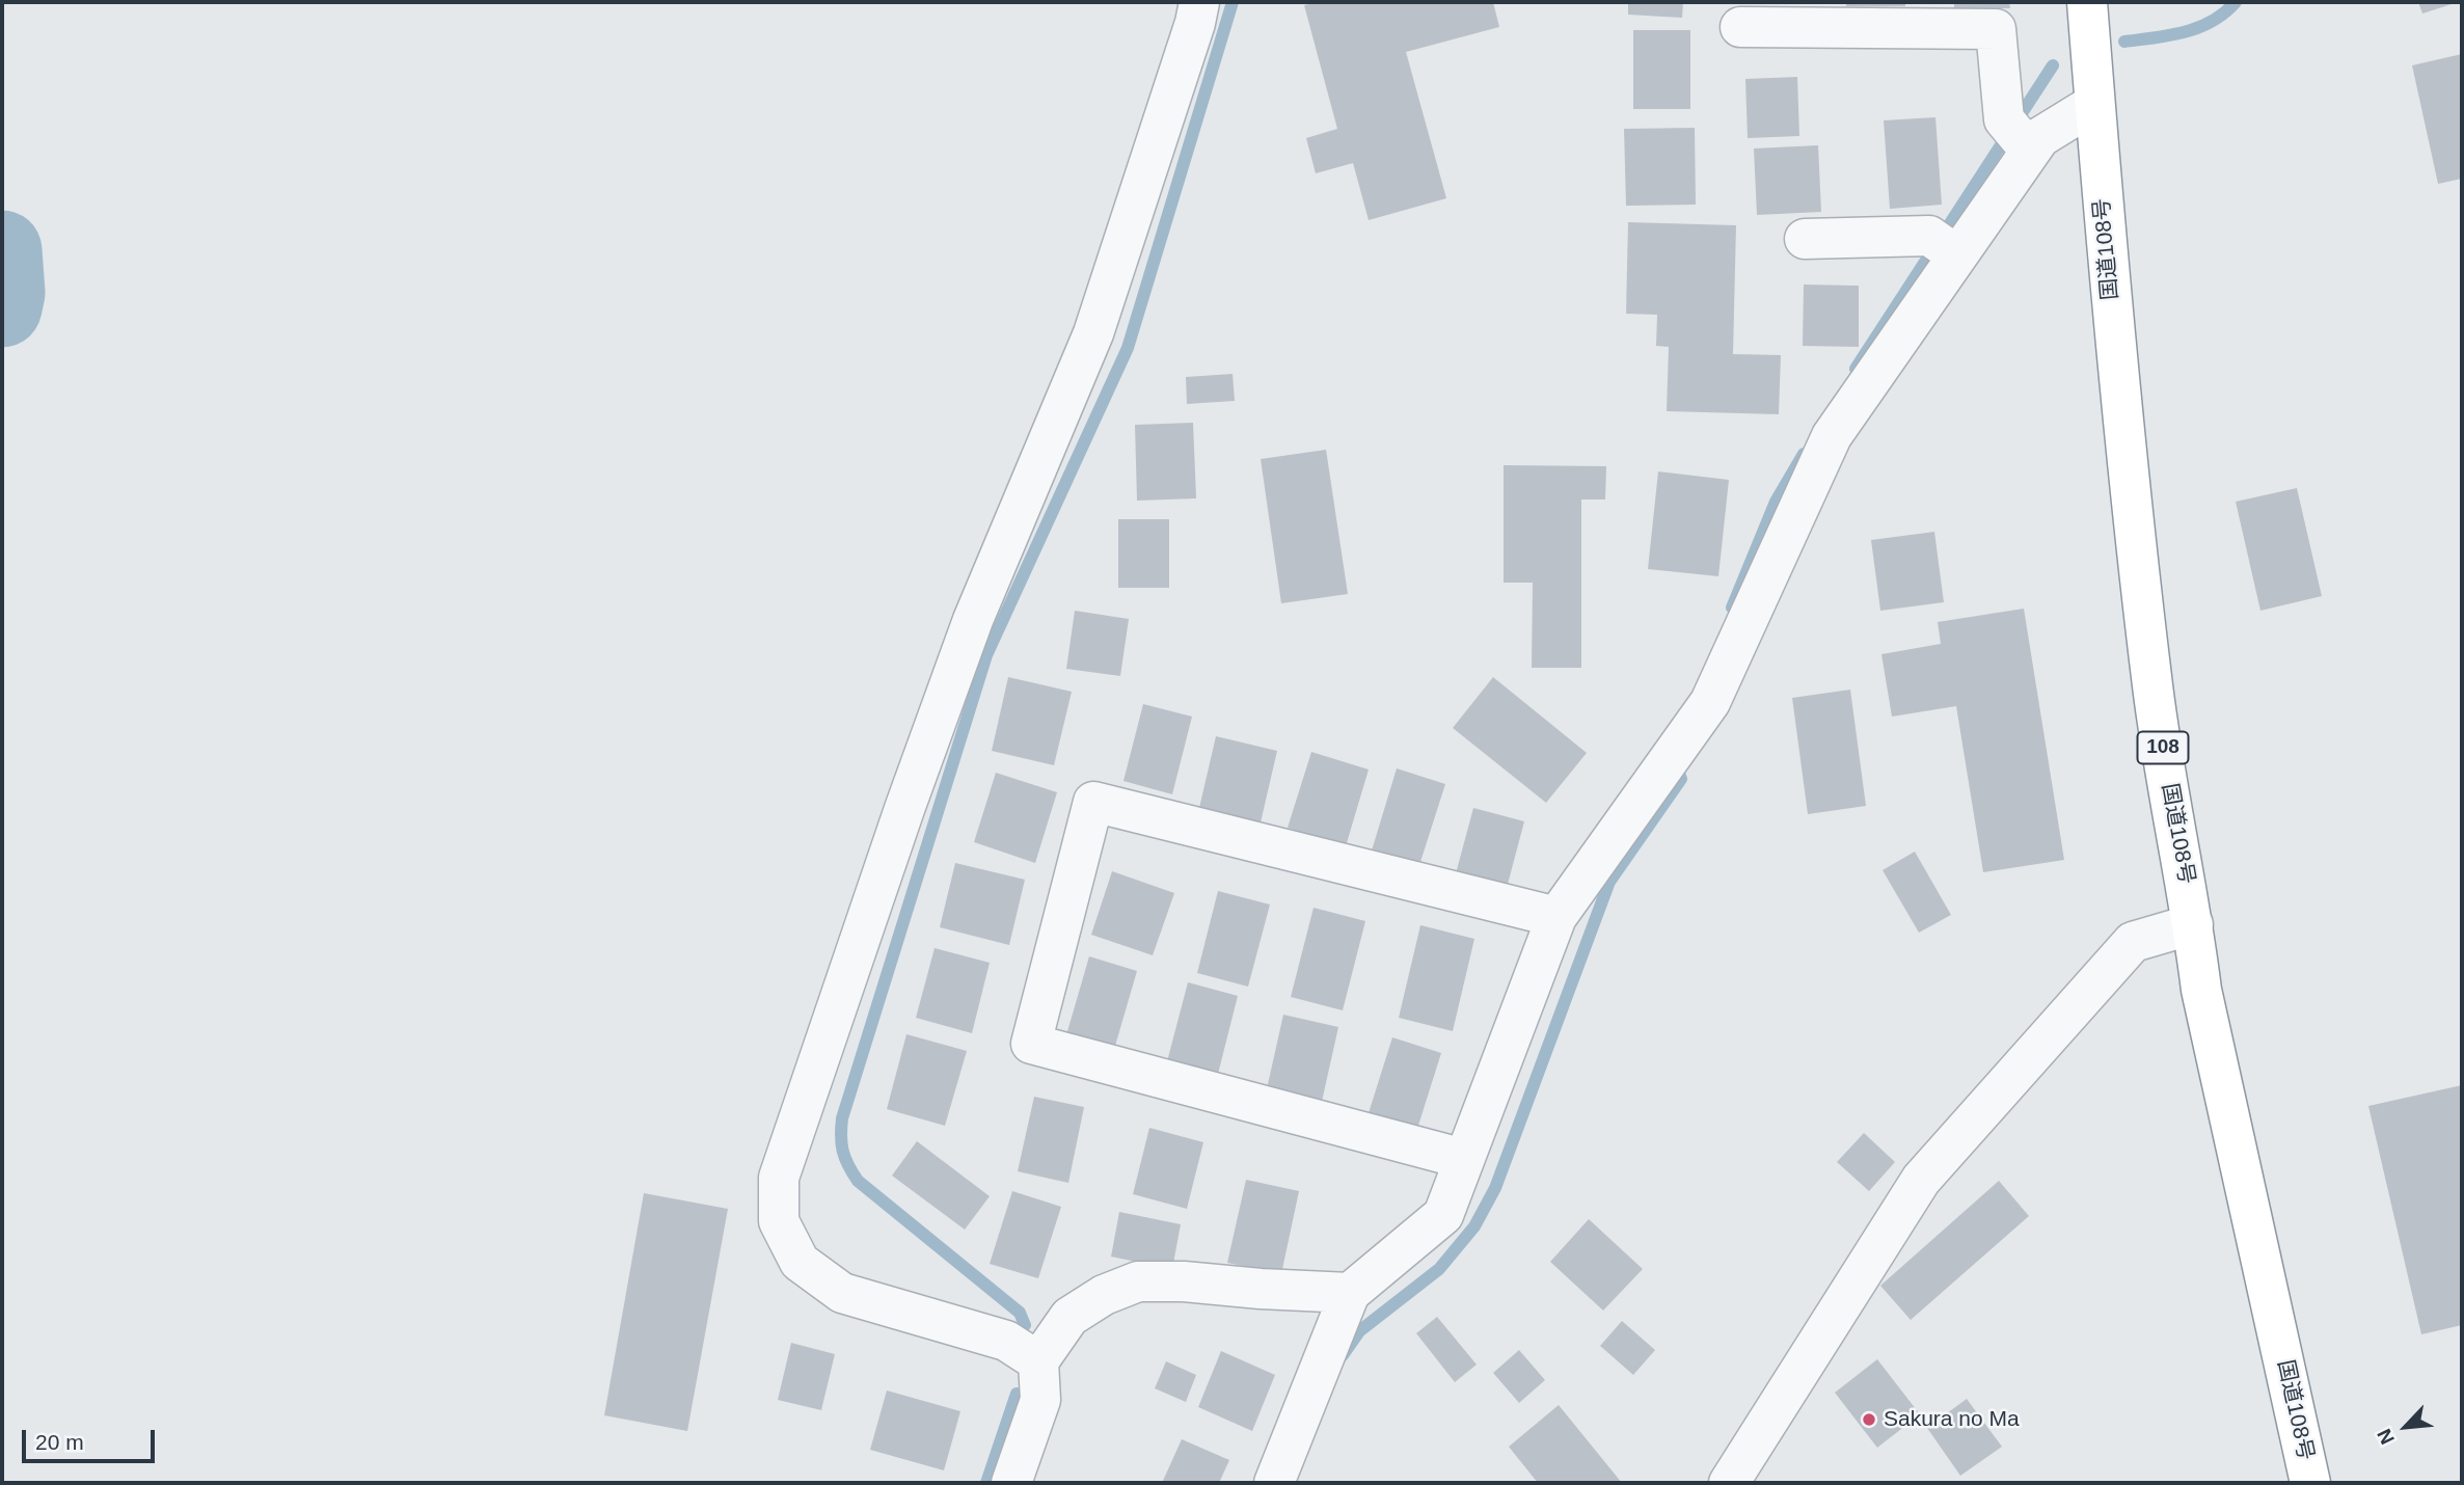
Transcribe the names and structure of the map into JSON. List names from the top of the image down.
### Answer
{
  "streets": {
    "highway": ["国道108号", "108"]
  },
  "places": ["Sakura no Ma"],
  "scale_bar": "20 m",
  "north": "bottom left"
}
